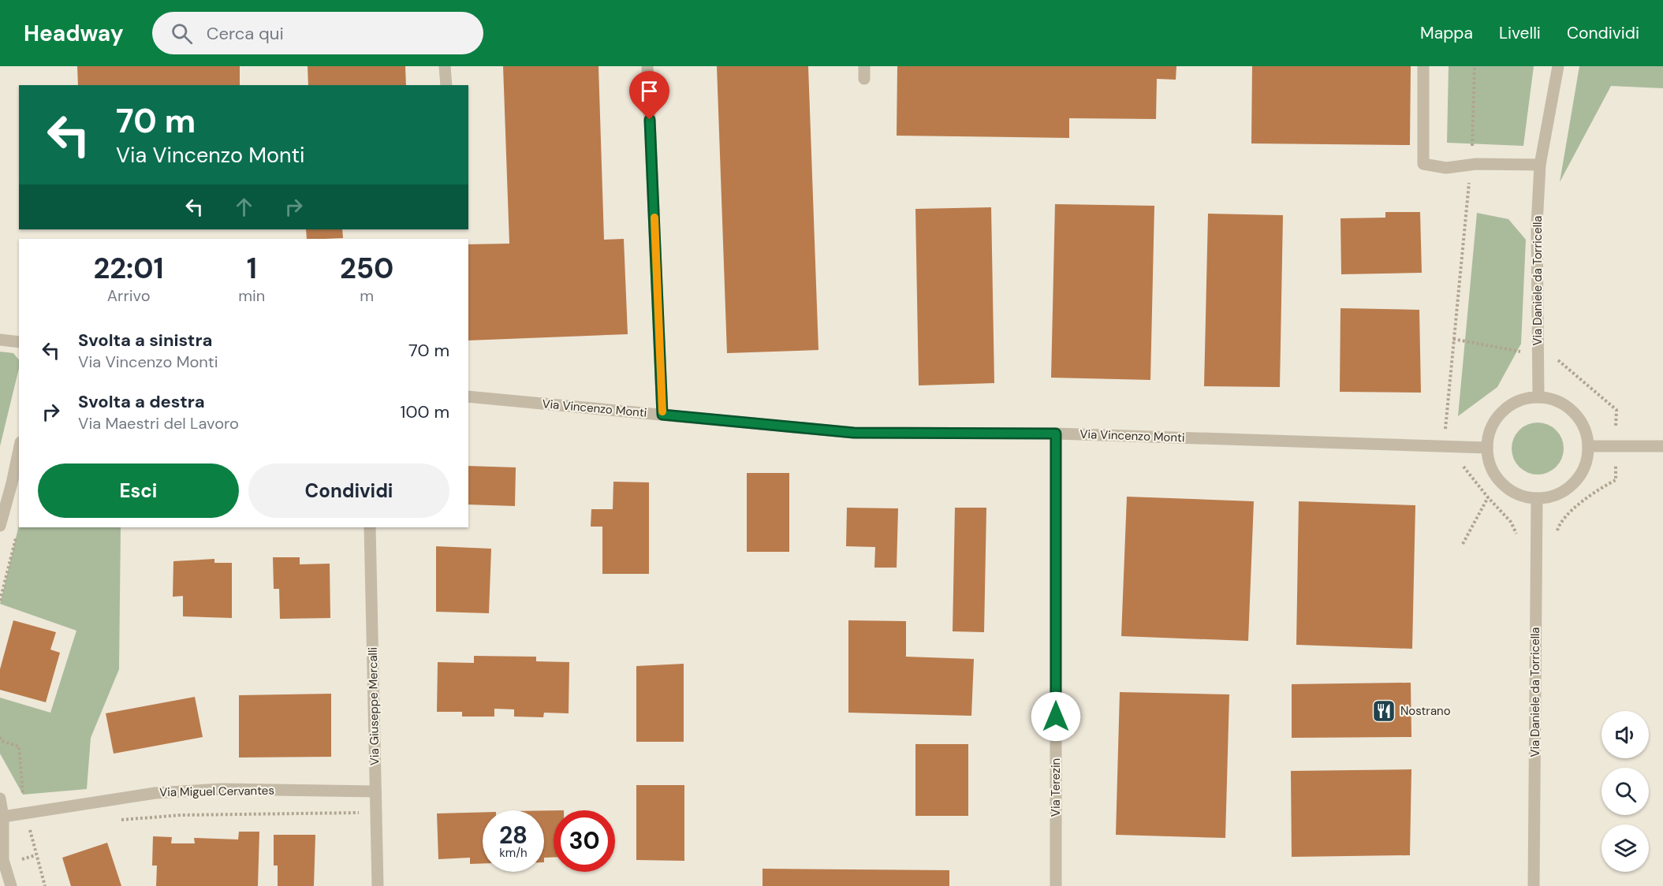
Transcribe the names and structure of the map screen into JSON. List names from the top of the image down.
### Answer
{
  "streets": {
    "street": [
      "Via Daniele da Torricella",
      "Via Vincenzo Monti",
      "Via Giuseppe Mercalli",
      "Via Terezin",
      "Via Miguel Cervantes"
    ]
  },
  "crossings": [
    ["Via Daniele da Torricella", "Via Vincenzo Monti"],
    ["Via Vincenzo Monti", "Via Terezin"],
    ["Via Giuseppe Mercalli", "Via Miguel Cervantes"]
  ],
  "places": {
    "restaurant": ["Nostrano"]
  },
  "page": {
    "header": "Headway",
    "search": "Cerca qui",
    "nav": ["Mappa", "Livelli", "Condividi"],
    "turn": ["70 m", "Via Vincenzo Monti"],
    "eta": [
      "22:01",
      "Arrivo",
      "1",
      "min",
      "250",
      "m"
    ],
    "list": [
      {
        "name": "Svolta a sinistra",
        "note": "Via Vincenzo Monti",
        "value": "70 m"
      },
      {
        "name": "Svolta a destra",
        "note": "Via Maestri del Lavoro",
        "value": "100 m"
      }
    ],
    "buttons": ["Esci", "Condividi"],
    "speed": "28 km/h",
    "limit": "30"
  }
}
